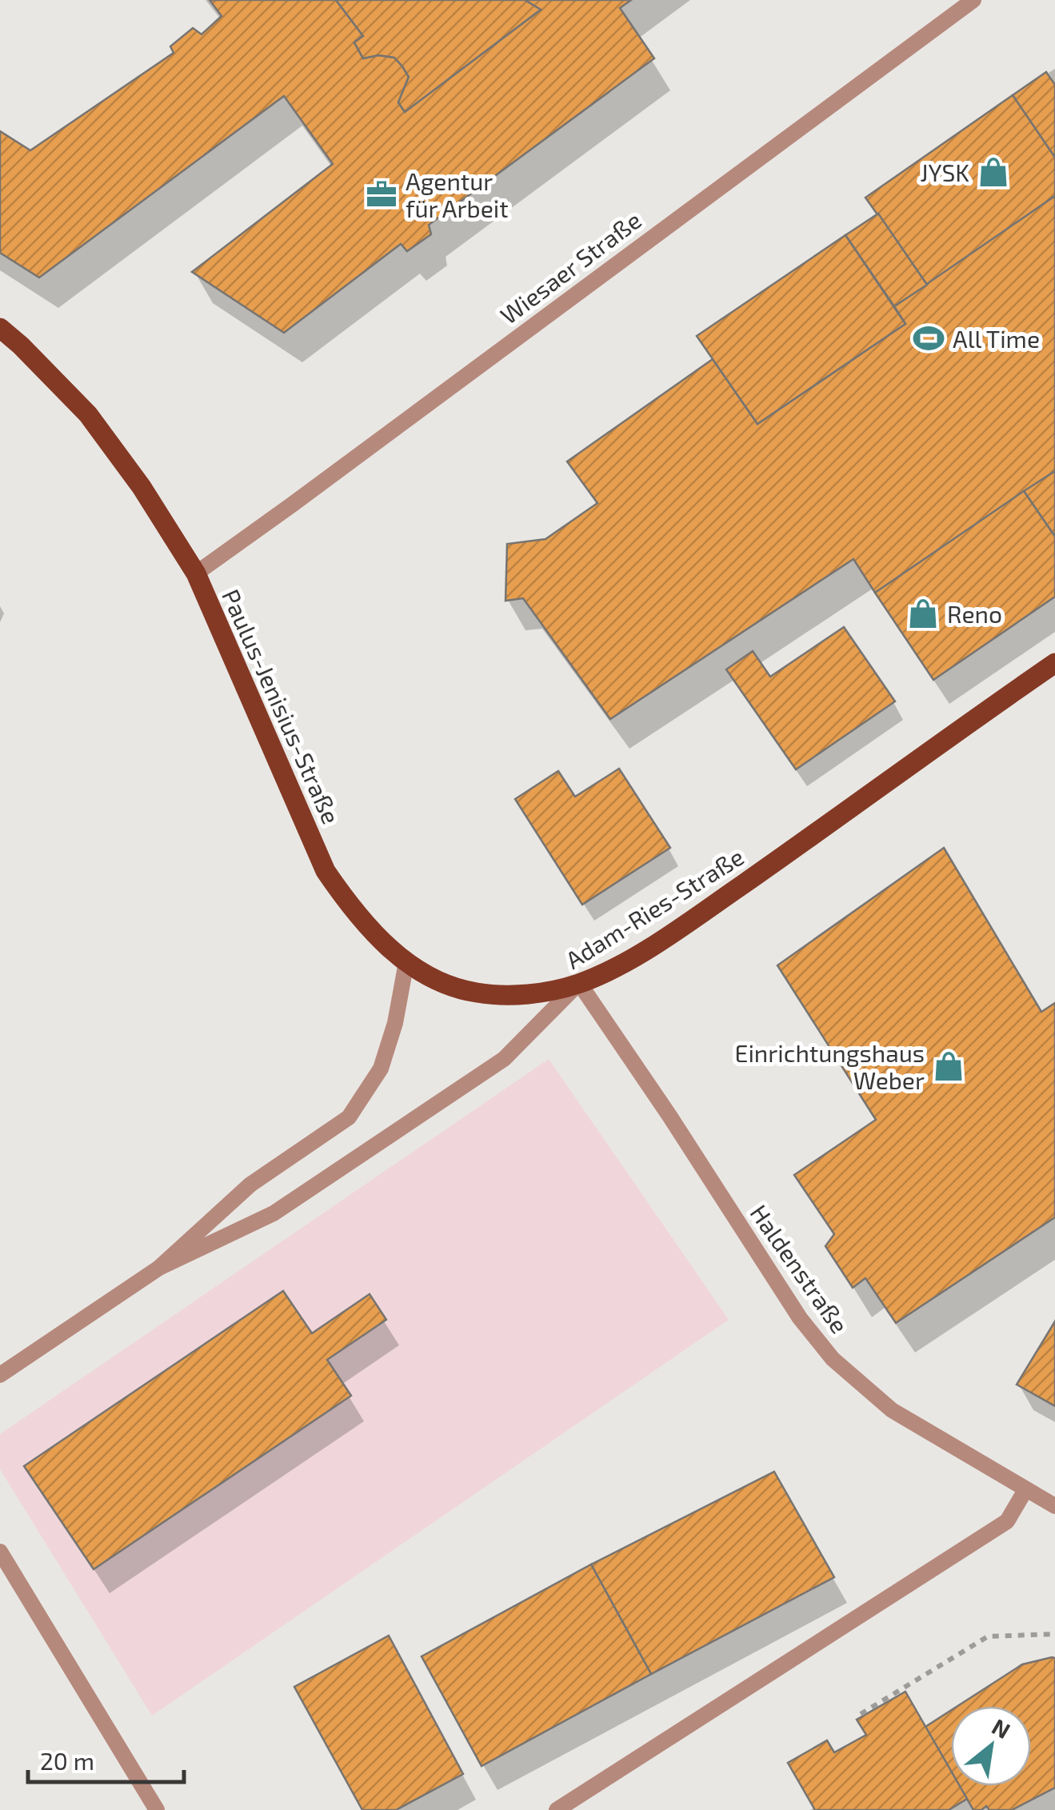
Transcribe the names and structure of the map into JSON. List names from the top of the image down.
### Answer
{
  "streets": {
    "main road": ["Paulus-Jenisius-Straße", "Adam-Ries-Straße"],
    "street": ["Wiesaer Straße", "Haldenstraße"]
  },
  "crossings": [
    ["Wiesaer Straße", "Paulus-Jenisius-Straße"],
    ["Paulus-Jenisius-Straße", "Adam-Ries-Straße"],
    ["Paulus-Jenisius-Straße", "Haldenstraße"],
    ["Adam-Ries-Straße", "Haldenstraße"]
  ],
  "places": {
    "shop": ["JYSK", "Reno", "Einrichtungshaus Weber"],
    "office": ["Agentur für Arbeit"],
    "sports": ["All Time"]
  },
  "scale_bar": "20 m",
  "north": "top right"
}
